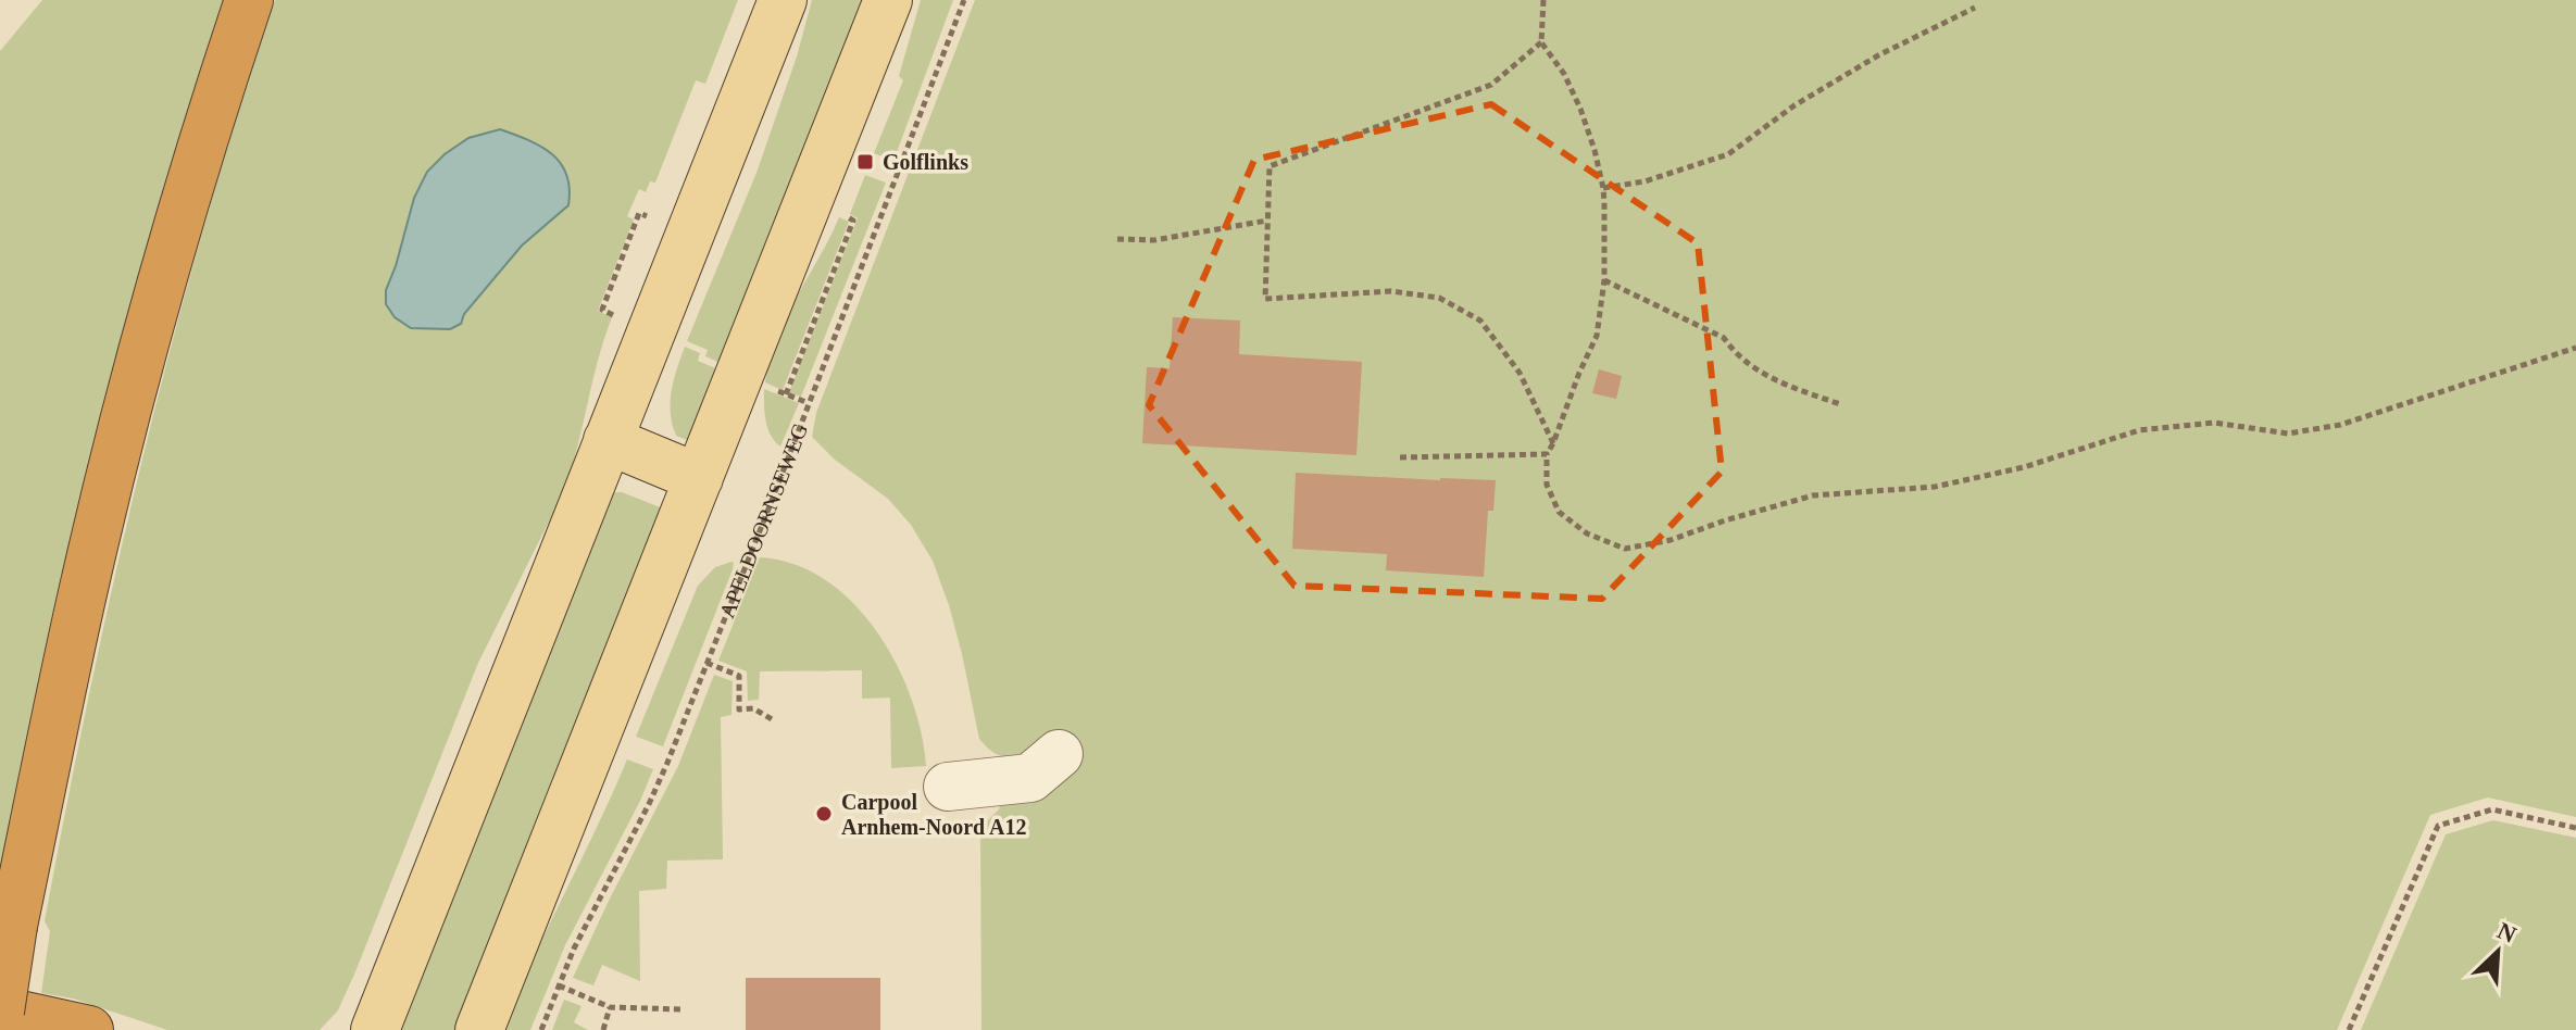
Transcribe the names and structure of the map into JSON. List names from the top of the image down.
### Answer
{
  "streets": {
    "path": ["APELDOORNSEWEG"]
  },
  "places": {
    "transit": ["Golflinks"],
    "other": ["Carpool Arnhem-Noord A12"]
  },
  "north": "top right"
}
